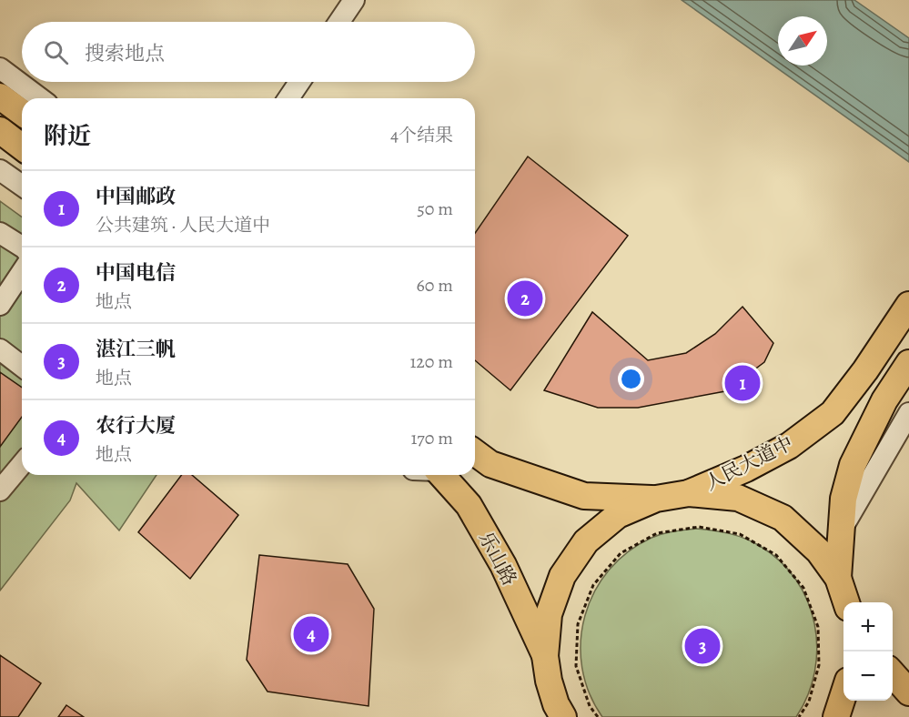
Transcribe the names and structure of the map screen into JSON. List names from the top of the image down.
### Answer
{
  "streets": {
    "main road": ["人民大道中", "乐山路"]
  },
  "north": "top right",
  "page": {
    "search": "搜索地点",
    "heading": ["附近", "4个结果"],
    "list": [
      {
        "mark": "1",
        "name": "中国邮政",
        "note": "公共建筑 · 人民大道中",
        "value": "50 m"
      },
      {
        "mark": "2",
        "name": "中国电信",
        "note": "地点",
        "value": "60 m"
      },
      {
        "mark": "3",
        "name": "湛江三帆",
        "note": "地点",
        "value": "120 m"
      },
      {
        "mark": "4",
        "name": "农行大厦",
        "note": "地点",
        "value": "170 m"
      }
    ],
    "pins": [
      "2",
      "1",
      "4",
      "3"
    ],
    "map_buttons": ["+", "−"]
  }
}
